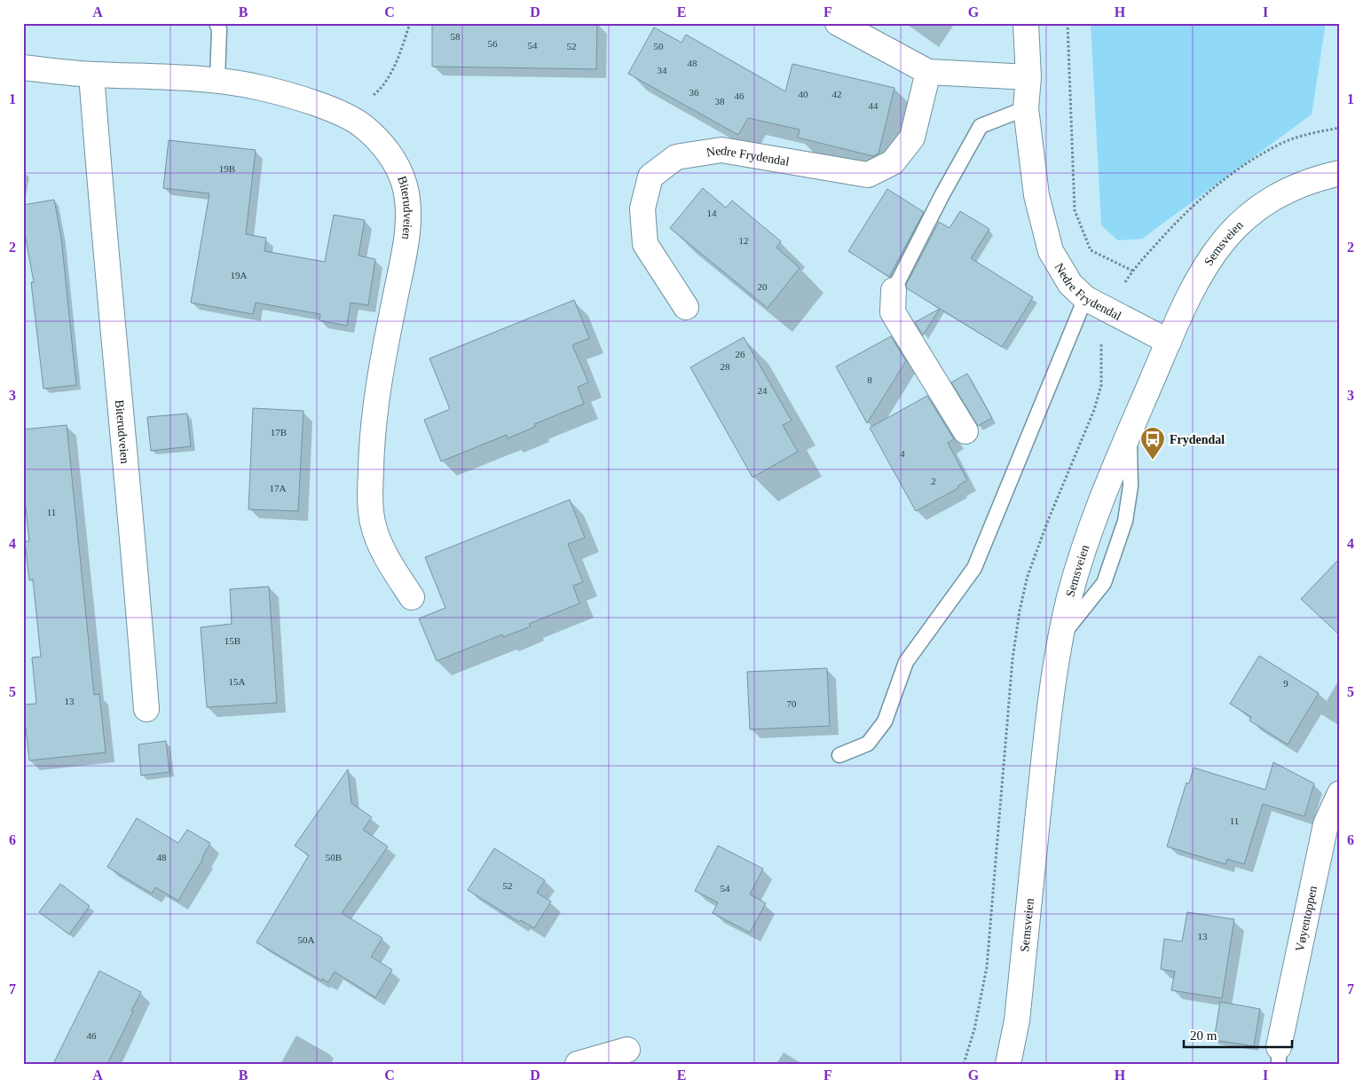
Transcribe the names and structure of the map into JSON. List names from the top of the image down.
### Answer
{
  "streets": {
    "street": [
      "Nedre Frydendal",
      "Biterudveien",
      "Semsveien",
      "Vøyentoppen"
    ]
  },
  "crossings": [
    ["Nedre Frydendal", "Semsveien"]
  ],
  "places": {
    "bus stop": ["Frydendal"]
  },
  "house_numbers": [
    "58",
    "56",
    "54",
    "52",
    "50",
    "48",
    "34",
    "36",
    "40",
    "42",
    "46",
    "38",
    "44",
    "19B",
    "14",
    "12",
    "19A",
    "20",
    "26",
    "28",
    "8",
    "24",
    "17B",
    "4",
    "2",
    "17A",
    "11",
    "15B",
    "15A",
    "9",
    "13",
    "70",
    "11",
    "48",
    "50B",
    "52",
    "54",
    "13",
    "50A",
    "46"
  ],
  "scale_bar": "20 m",
  "grid": {
    "columns": [
      "A",
      "B",
      "C",
      "D",
      "E",
      "F",
      "G",
      "H",
      "I"
    ],
    "rows": [
      "1",
      "2",
      "3",
      "4",
      "5",
      "6",
      "7"
    ]
  }
}
